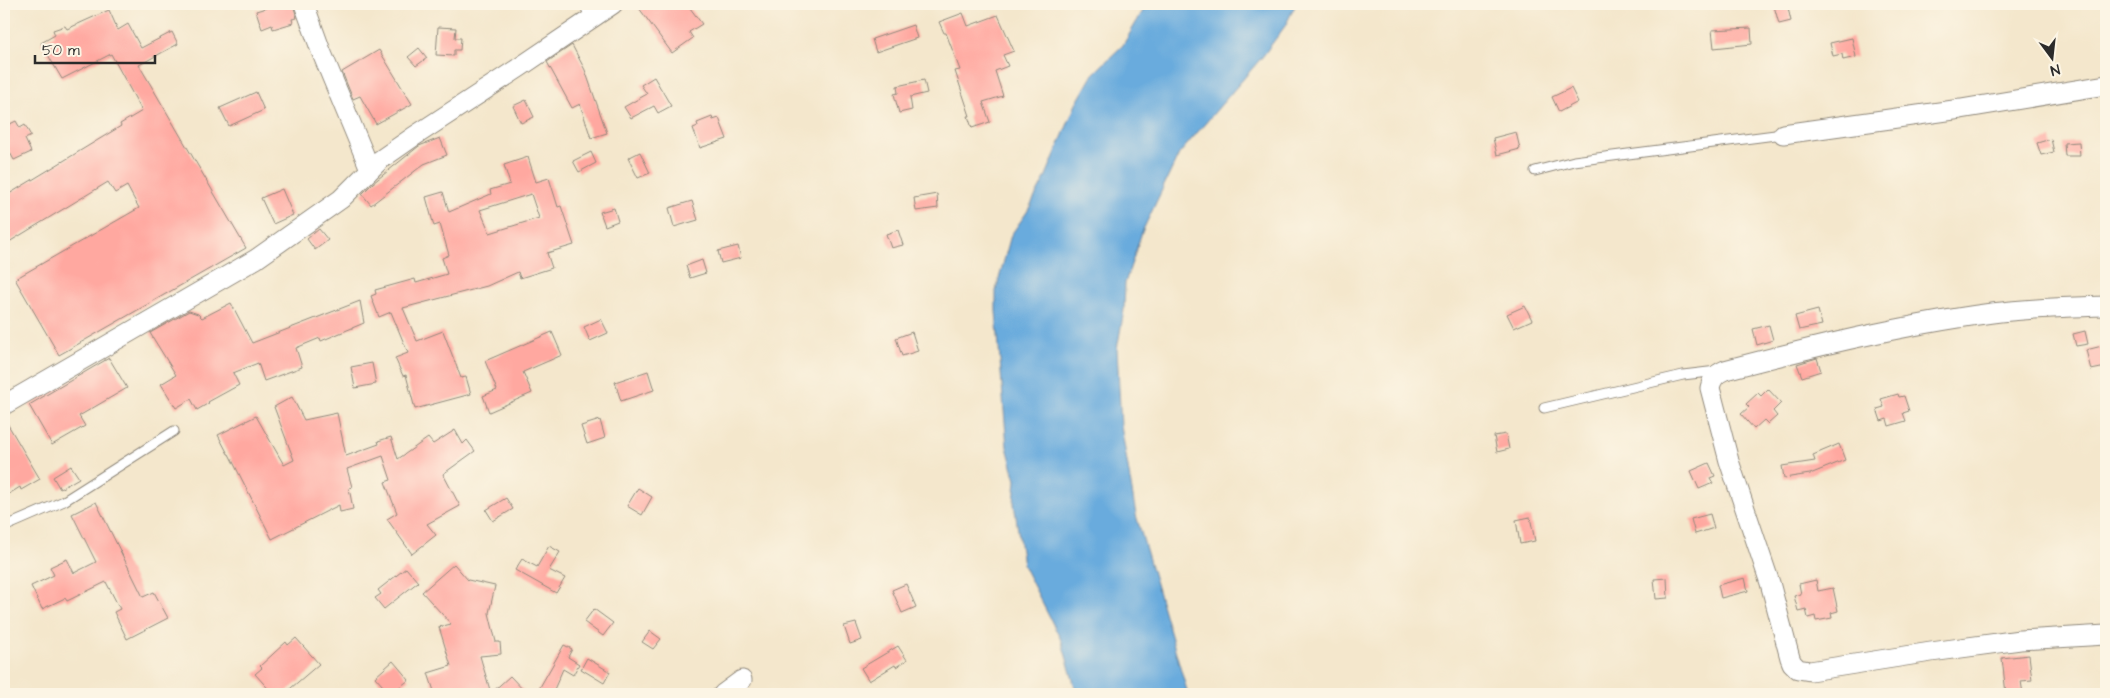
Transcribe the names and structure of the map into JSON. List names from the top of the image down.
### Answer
{
  "scale_bar": "50 m",
  "north": "bottom"
}
